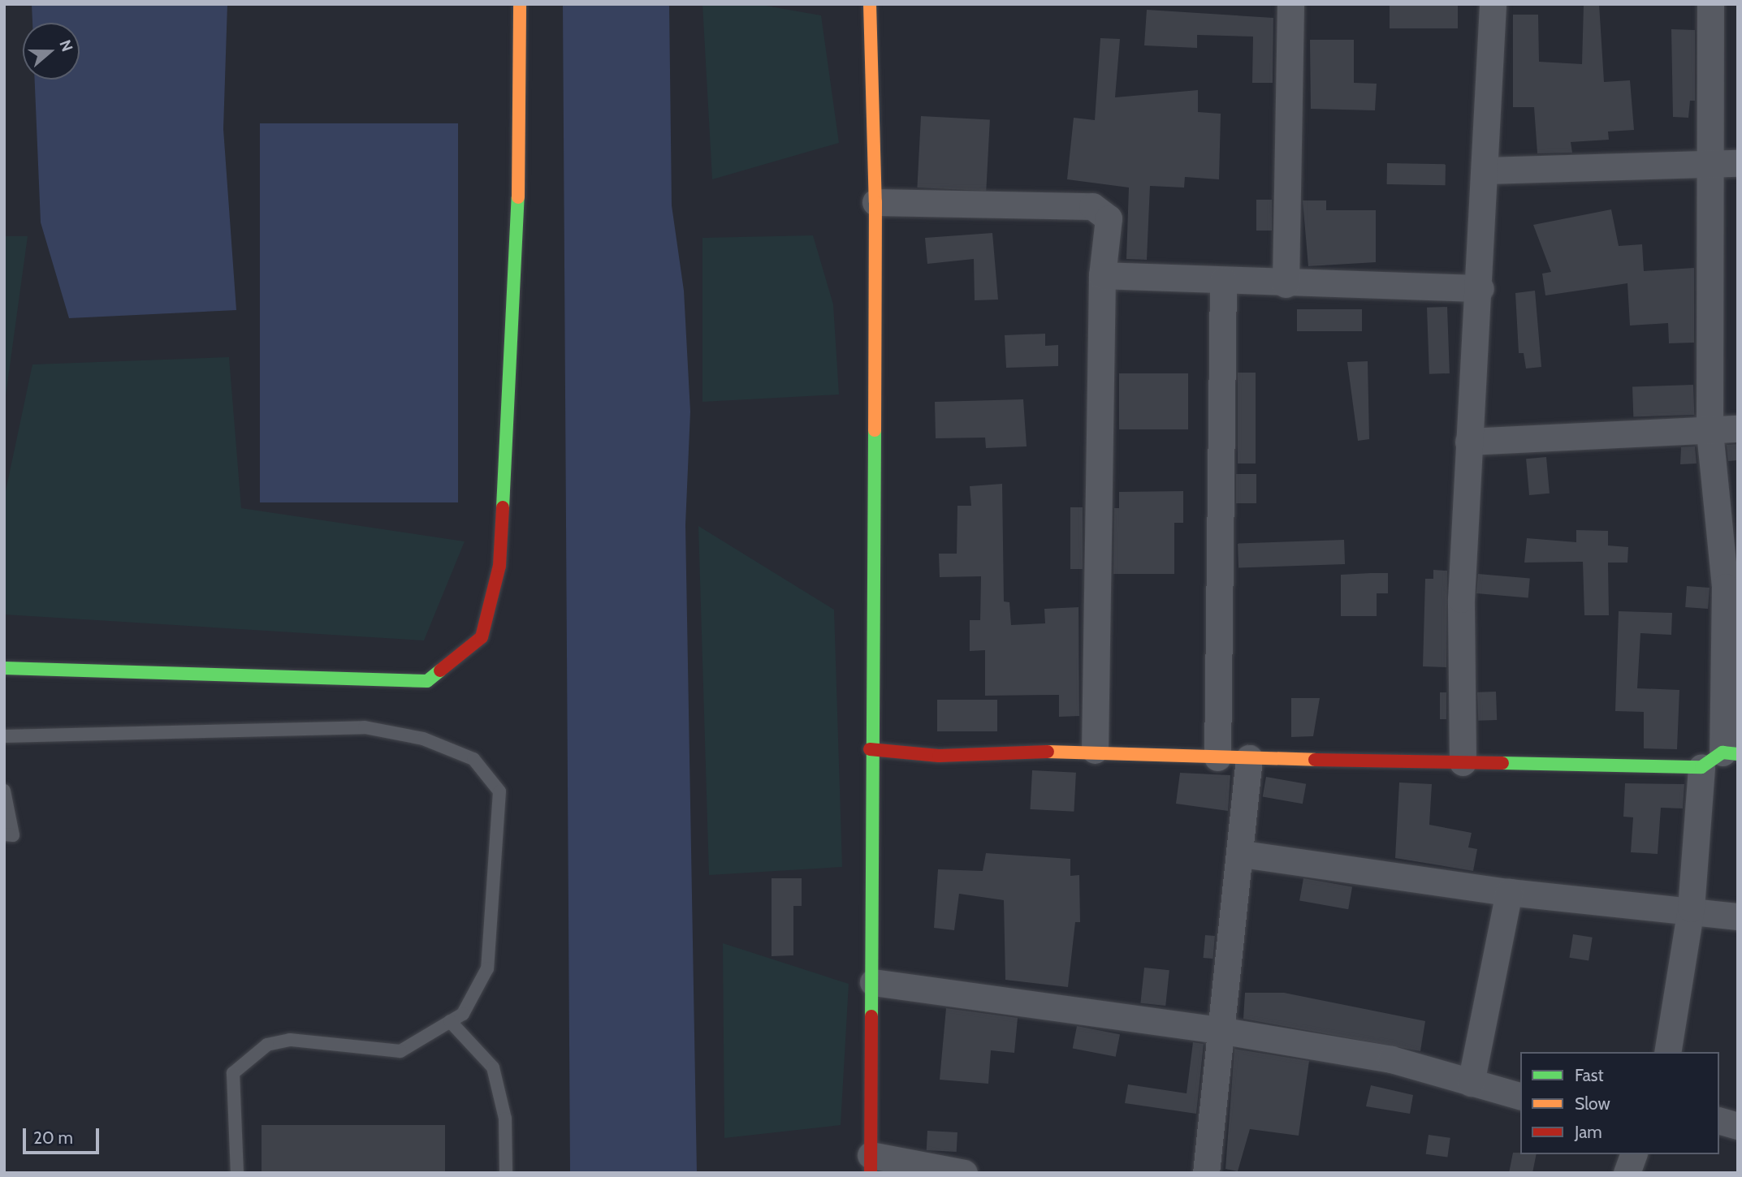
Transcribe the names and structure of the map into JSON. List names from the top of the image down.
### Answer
{
  "legend": ["Fast", "Slow", "Jam"],
  "scale_bar": "20 m",
  "north": "right"
}
